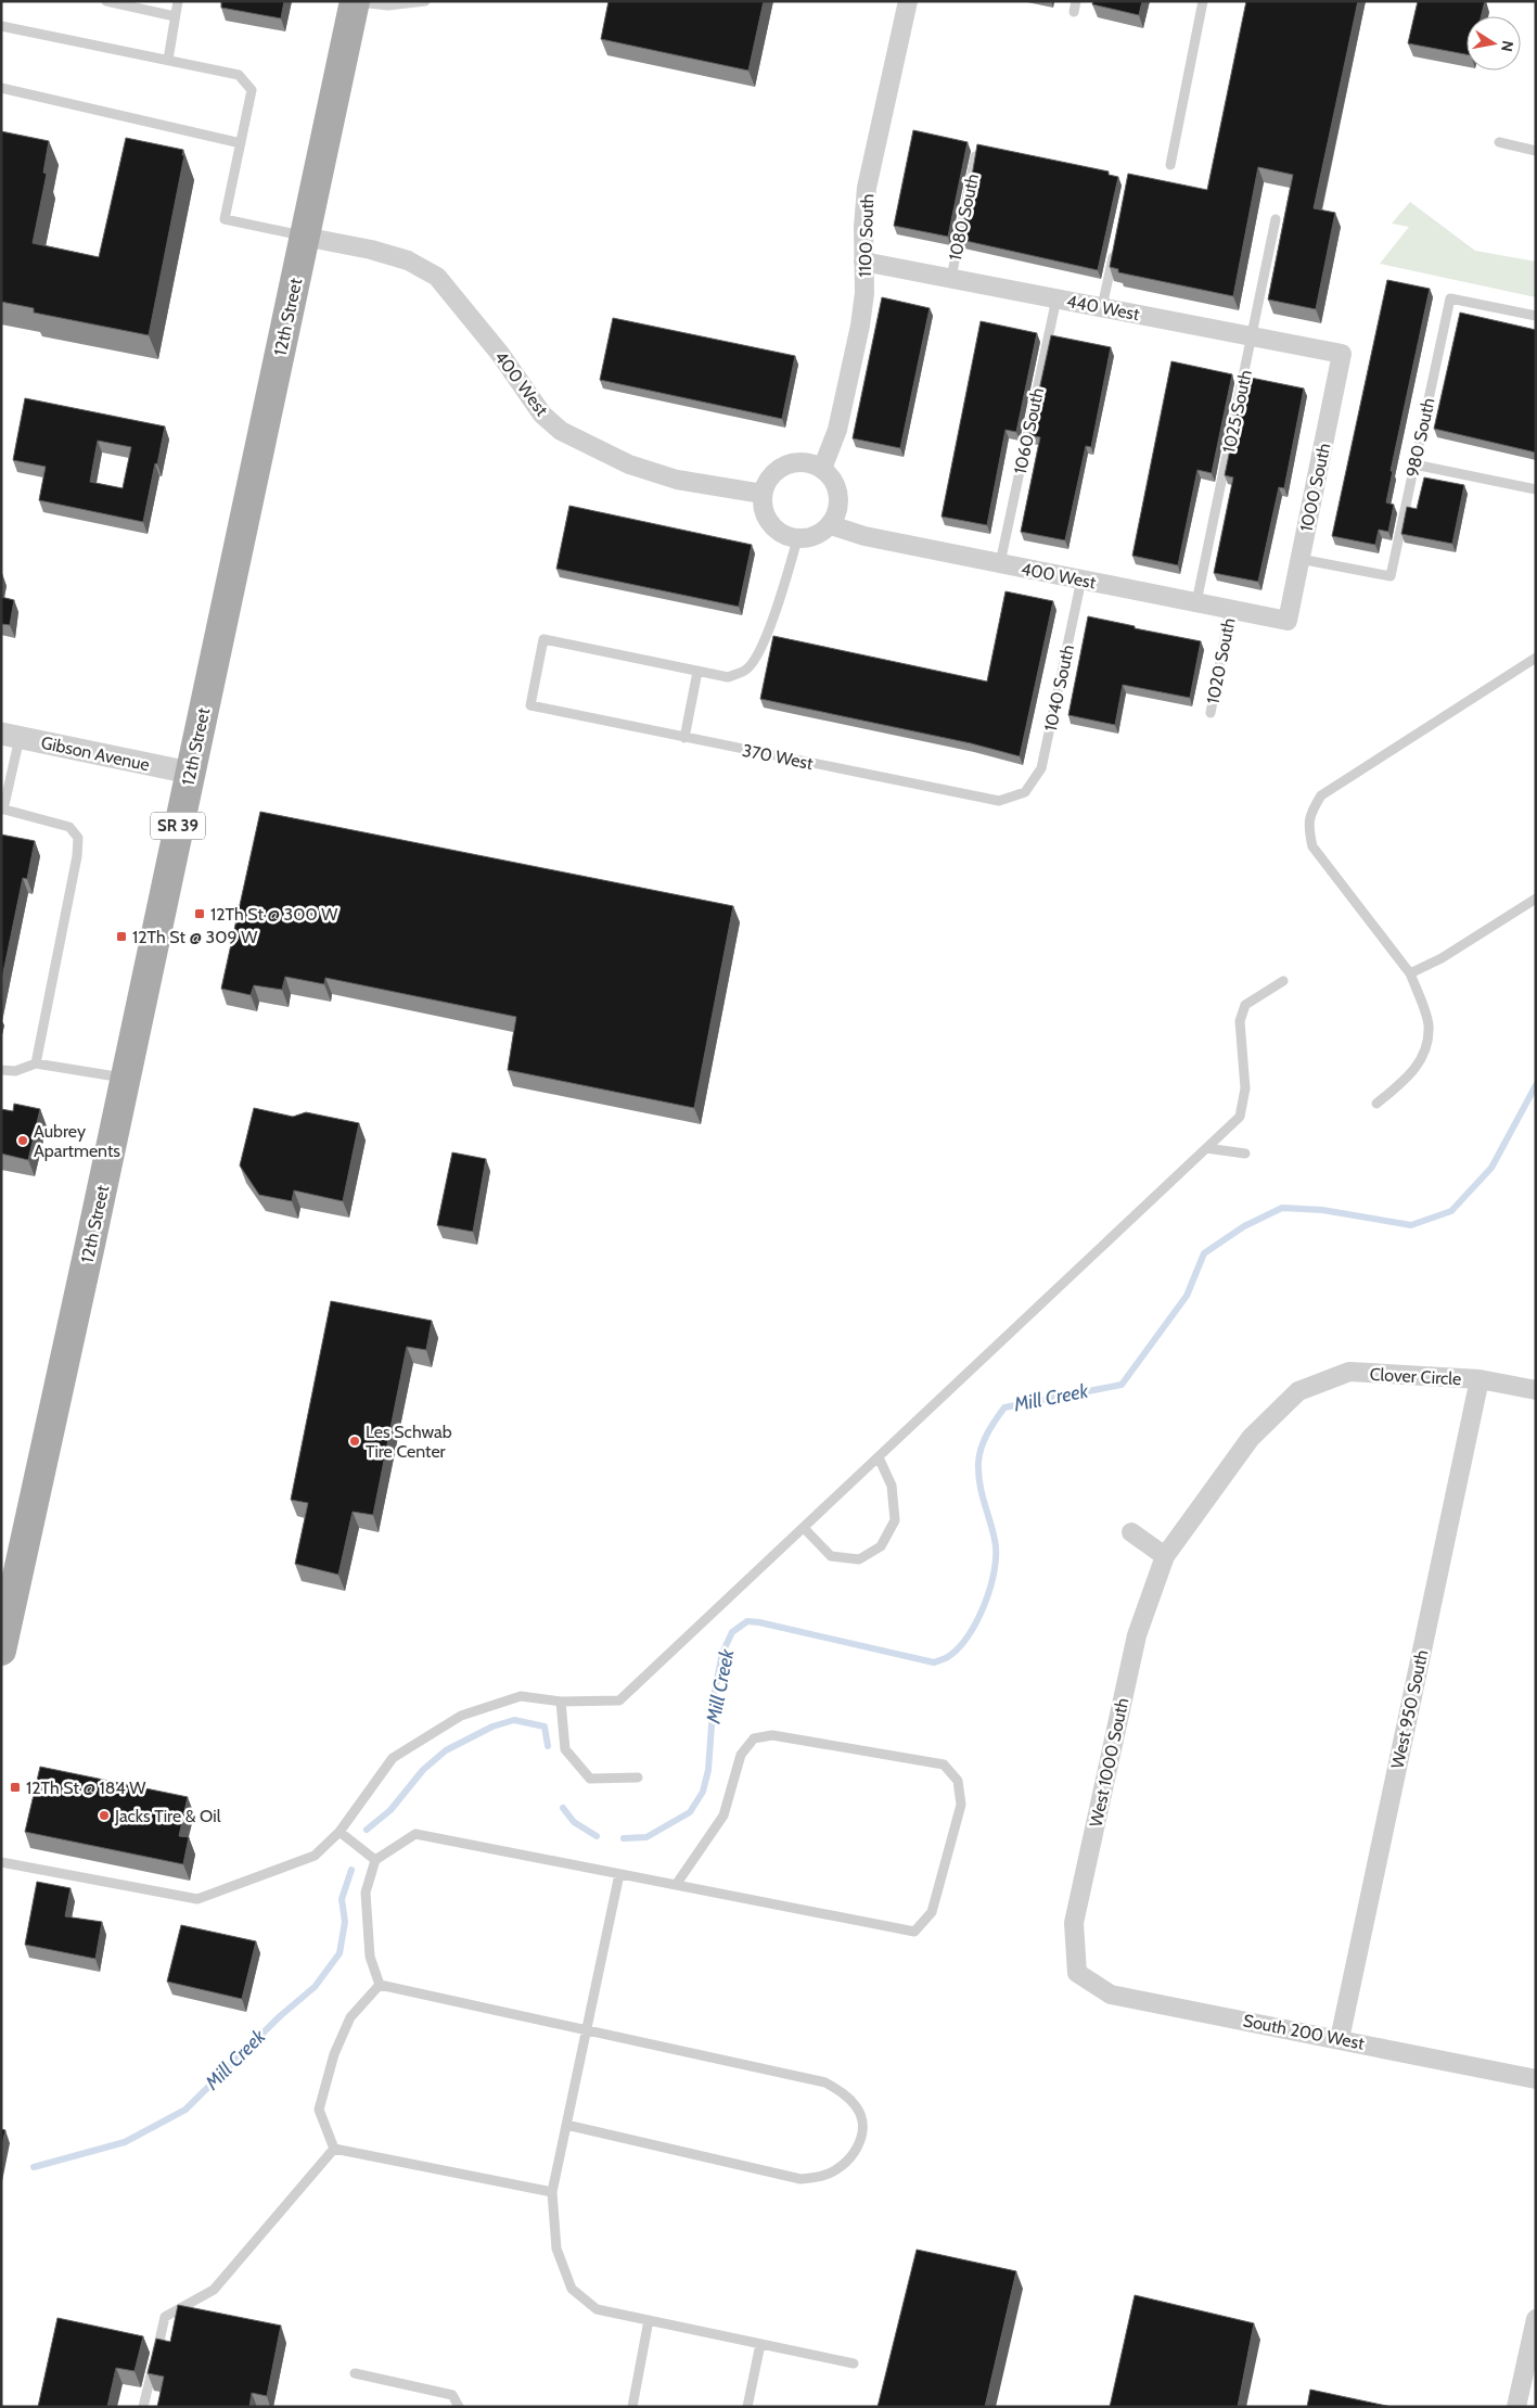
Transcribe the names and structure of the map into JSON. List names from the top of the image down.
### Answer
{
  "streets": {
    "main road": ["12th Street", "SR 39"],
    "street": [
      "1100 South",
      "440 West",
      "400 West",
      "1000 South",
      "Gibson Avenue",
      "Clover Circle",
      "West 950 South",
      "West 1000 South",
      "South 200 West"
    ],
    "lane": [
      "1080 South",
      "1025 South",
      "1060 South",
      "980 South",
      "1020 South",
      "1040 South",
      "370 West"
    ]
  },
  "crossings": [
    ["1080 South", "440 West"],
    ["1100 South", "440 West"],
    ["1100 South", "400 West"],
    ["440 West", "1025 South"],
    ["440 West", "1060 South"],
    ["440 West", "1000 South"],
    ["12th Street", "400 West"],
    ["12th Street", "Gibson Avenue"],
    ["400 West", "1025 South"],
    ["400 West", "1060 South"],
    ["400 West", "1000 South"],
    ["400 West", "1020 South"],
    ["400 West", "1040 South"],
    ["980 South", "1000 South"],
    ["1040 South", "370 West"],
    ["Clover Circle", "West 950 South"],
    ["Clover Circle", "West 1000 South"],
    ["West 950 South", "South 200 West"],
    ["West 1000 South", "South 200 West"]
  ],
  "water": ["Mill Creek"],
  "places": {
    "transit": ["12Th St @ 300 W", "12Th St @ 309 W", "12Th St @ 184 W"],
    "other": ["Aubrey Apartments", "Les Schwab Tire Center", "Jacks Tire & Oil"]
  },
  "north": "right"
}
